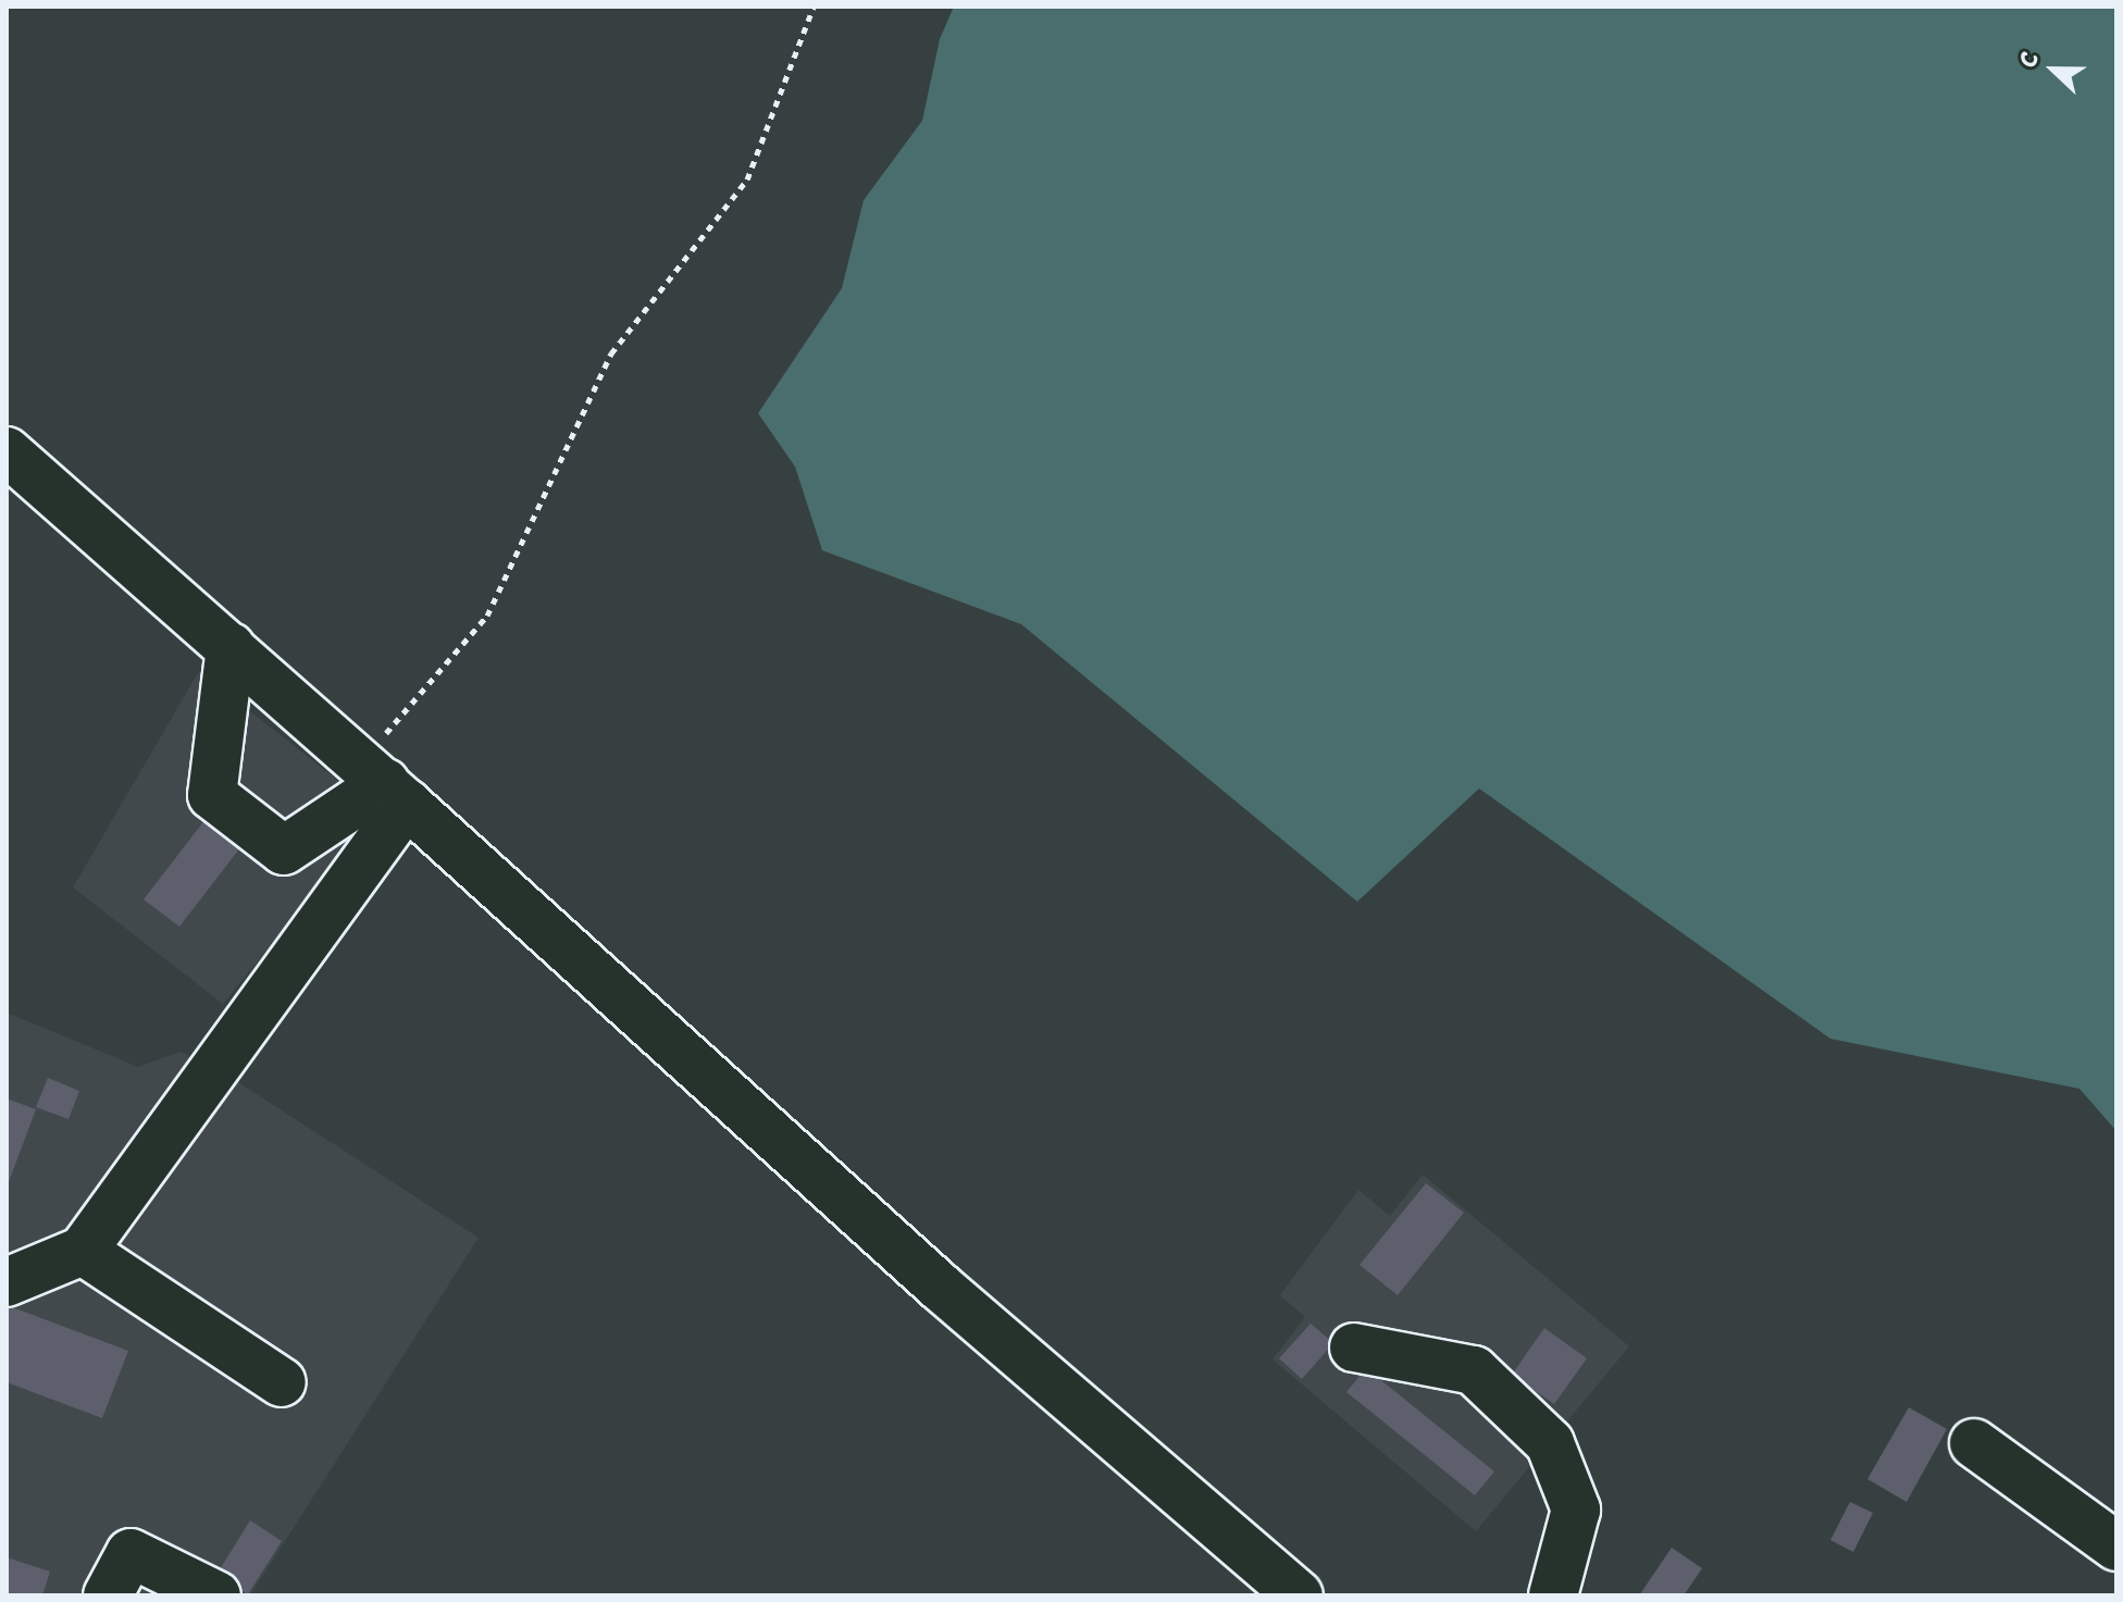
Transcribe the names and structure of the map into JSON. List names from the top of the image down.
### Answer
{
  "north": "left"
}
